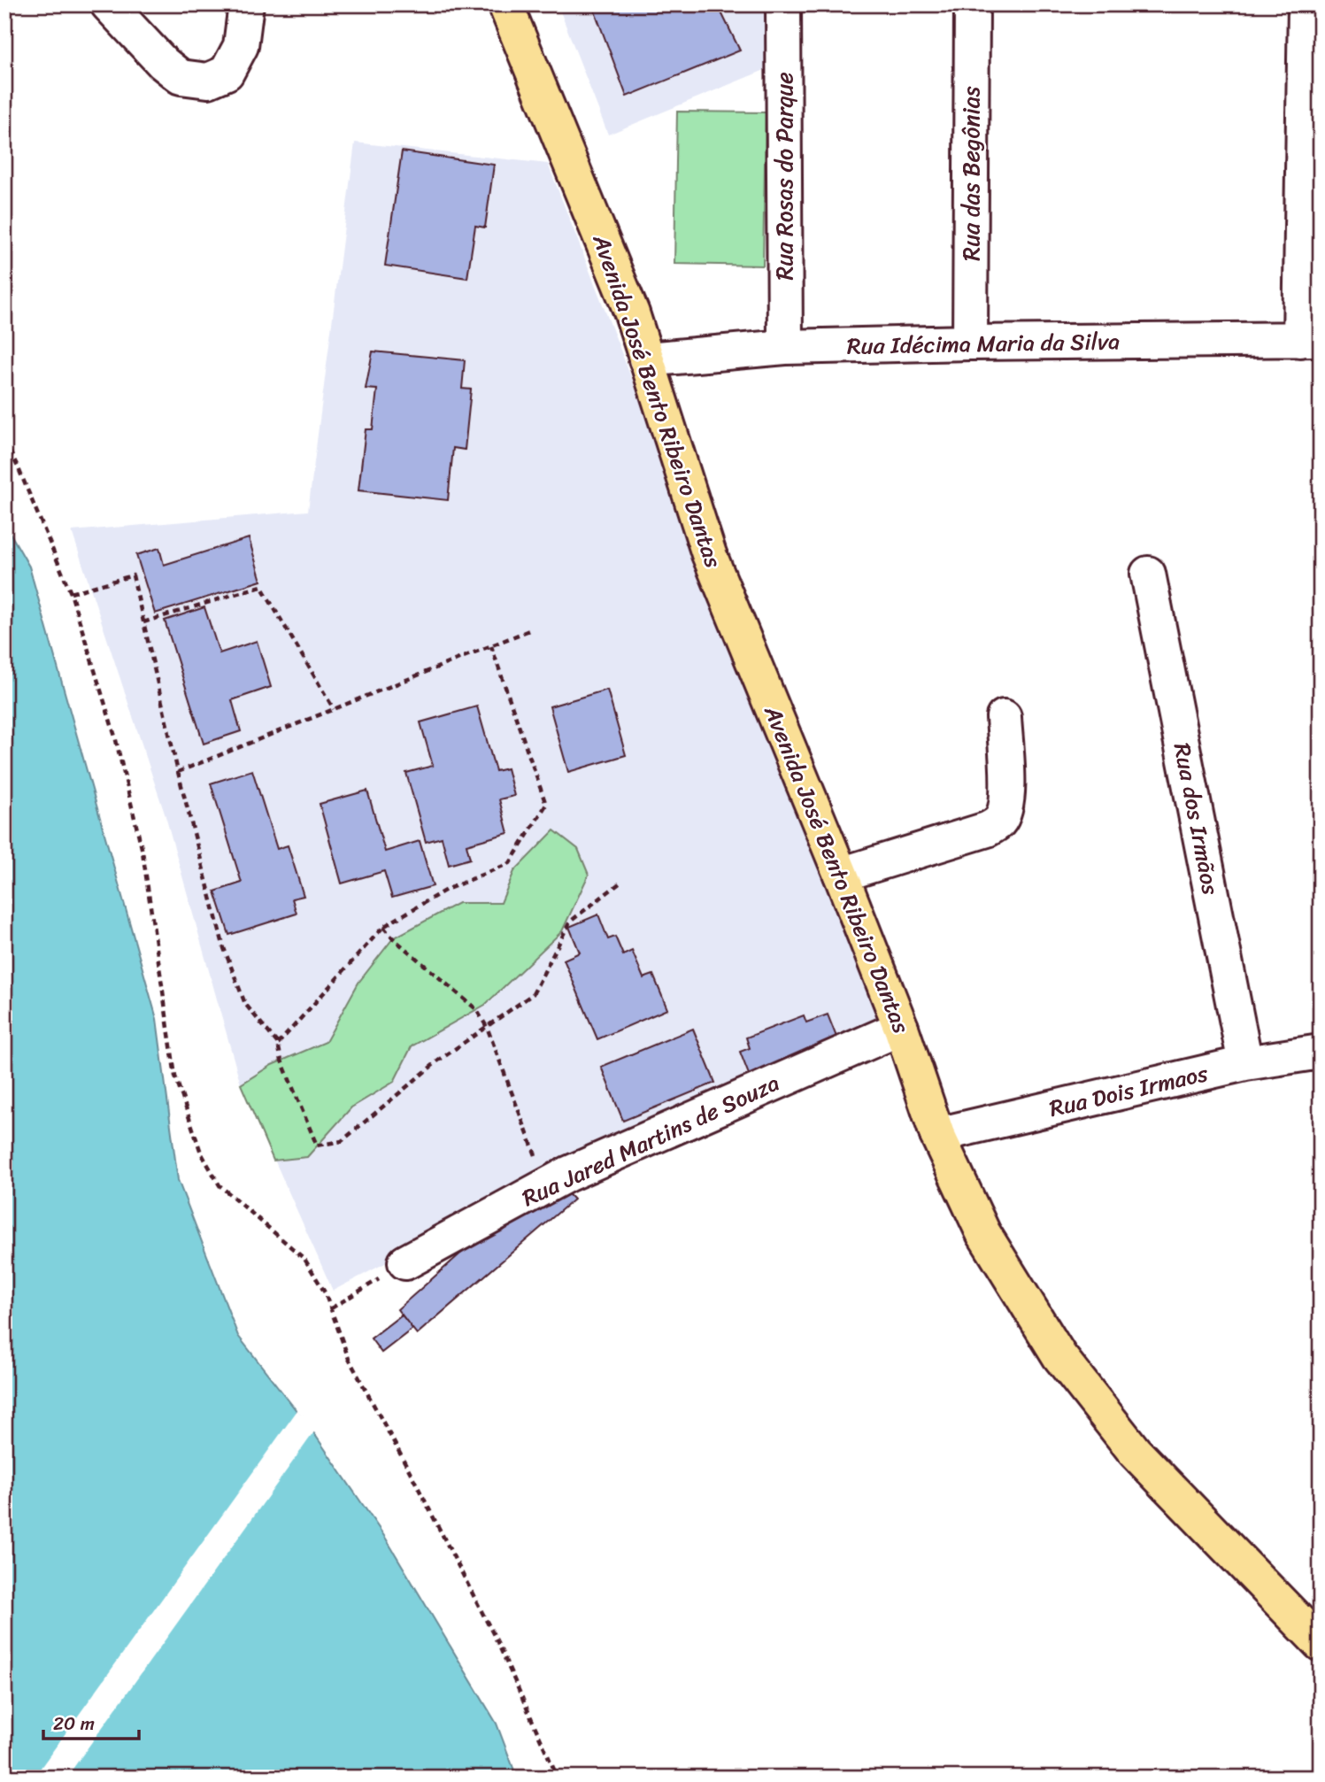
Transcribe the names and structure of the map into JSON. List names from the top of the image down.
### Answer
{
  "streets": {
    "main road": ["Avenida José Bento Ribeiro Dantas"],
    "street": [
      "Rua das Begônias",
      "Rua Rosas do Parque",
      "Rua Idécima Maria da Silva",
      "Rua dos Irmãos",
      "Rua Dois Irmaos",
      "Rua Jared Martins de Souza"
    ]
  },
  "crossings": [
    ["Rua das Begônias", "Rua Idécima Maria da Silva"],
    ["Rua Rosas do Parque", "Rua Idécima Maria da Silva"],
    ["Rua Idécima Maria da Silva", "Avenida José Bento Ribeiro Dantas"],
    ["Avenida José Bento Ribeiro Dantas", "Rua Dois Irmaos"],
    ["Avenida José Bento Ribeiro Dantas", "Rua Jared Martins de Souza"],
    ["Rua dos Irmãos", "Rua Dois Irmaos"]
  ],
  "scale_bar": "20 m"
}
